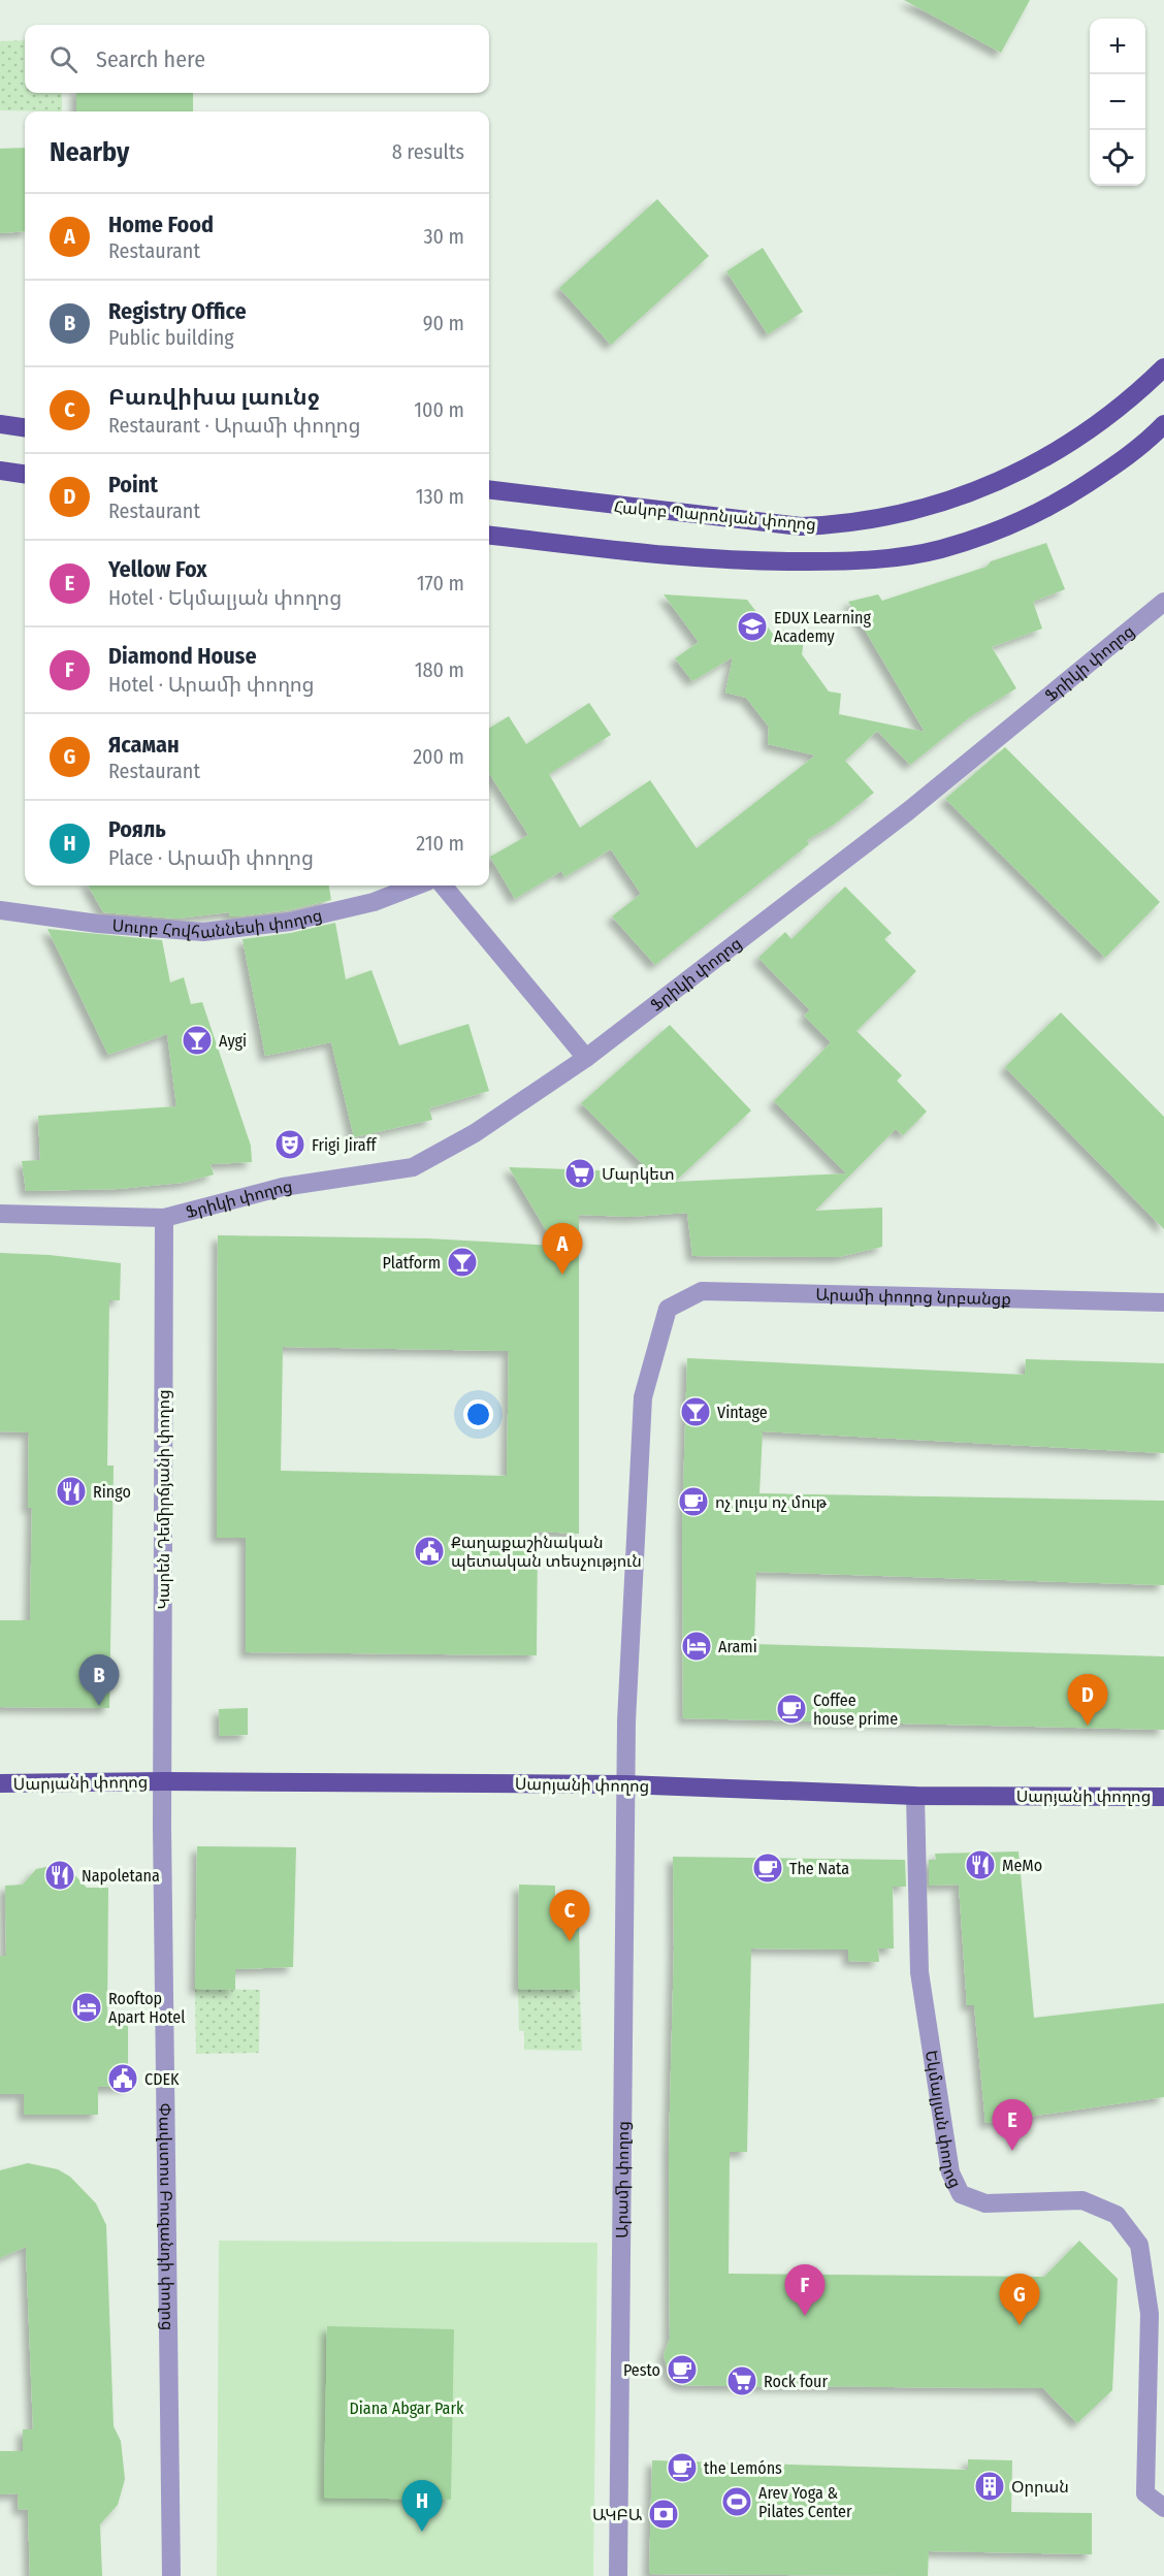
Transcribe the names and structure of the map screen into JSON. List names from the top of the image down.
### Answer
{
  "streets": {
    "main road": ["Հակոբ Պարոնյան փողոց", "Սարյանի փողոց"],
    "street": [
      "Ֆրիկի փողոց",
      "Սուրբ Հովհաննեսի փողոց",
      "Արամի փողոց նրբանցք",
      "Կարեն Դեմիրճյանի փողոց",
      "Եկմալյան փողոց",
      "Արամի փողոց",
      "Փավստոս Բուզանդի փողոց"
    ]
  },
  "crossings": [
    ["Ֆրիկի փողոց", "Կարեն Դեմիրճյանի փողոց"],
    ["Արամի փողոց նրբանցք", "Սարյանի փողոց"],
    ["Արամի փողոց նրբանցք", "Արամի փողոց"],
    ["Կարեն Դեմիրճյանի փողոց", "Սարյանի փողոց"],
    ["Կարեն Դեմիրճյանի փողոց", "Փավստոս Բուզանդի փողոց"],
    ["Սարյանի փողոց", "Եկմալյան փողոց"],
    ["Սարյանի փողոց", "Արամի փողոց"],
    ["Սարյանի փողոց", "Փավստոս Բուզանդի փողոց"]
  ],
  "parks": ["Diana Abgar Park"],
  "places": {
    "school or university": ["EDUX Learning Academy"],
    "bar": ["Aygi", "Platform", "Vintage"],
    "theatre": ["Frigi Jiraff"],
    "supermarket": ["Մարկետ", "Rock four"],
    "restaurant": ["Ringo", "MeMo", "Napoletana"],
    "cafe": [
      "ոչ լույս ոչ մութ",
      "Coffee house prime",
      "The Nata",
      "Pesto",
      "the Lemóns"
    ],
    "public building": ["Քաղաքաշինական պետական տեսչություն", "CDEK"],
    "hotel": ["Arami", "Rooftop Apart Hotel"],
    "building": ["Օրրան"],
    "sports": ["Arev Yoga & Pilates Center"],
    "bank": ["ԱԿԲԱ"]
  },
  "page": {
    "map_buttons": ["+", "−"],
    "search": "Search here",
    "heading": ["Nearby", "8 results"],
    "list": [
      {
        "mark": "A",
        "name": "Home Food",
        "note": "Restaurant",
        "value": "30 m"
      },
      {
        "mark": "B",
        "name": "Registry Office",
        "note": "Public building",
        "value": "90 m"
      },
      {
        "mark": "C",
        "name": "Բառվիխա լաունջ",
        "note": "Restaurant · Արամի փողոց",
        "value": "100 m"
      },
      {
        "mark": "D",
        "name": "Point",
        "note": "Restaurant",
        "value": "130 m"
      },
      {
        "mark": "E",
        "name": "Yellow Fox",
        "note": "Hotel · Եկմալյան փողոց",
        "value": "170 m"
      },
      {
        "mark": "F",
        "name": "Diamond House",
        "note": "Hotel · Արամի փողոց",
        "value": "180 m"
      },
      {
        "mark": "G",
        "name": "Ясаман",
        "note": "Restaurant",
        "value": "200 m"
      },
      {
        "mark": "H",
        "name": "Рояль",
        "note": "Place · Արամի փողոց",
        "value": "210 m"
      }
    ],
    "pins": [
      "A",
      "B",
      "D",
      "C",
      "E",
      "F",
      "G",
      "H"
    ]
  }
}
